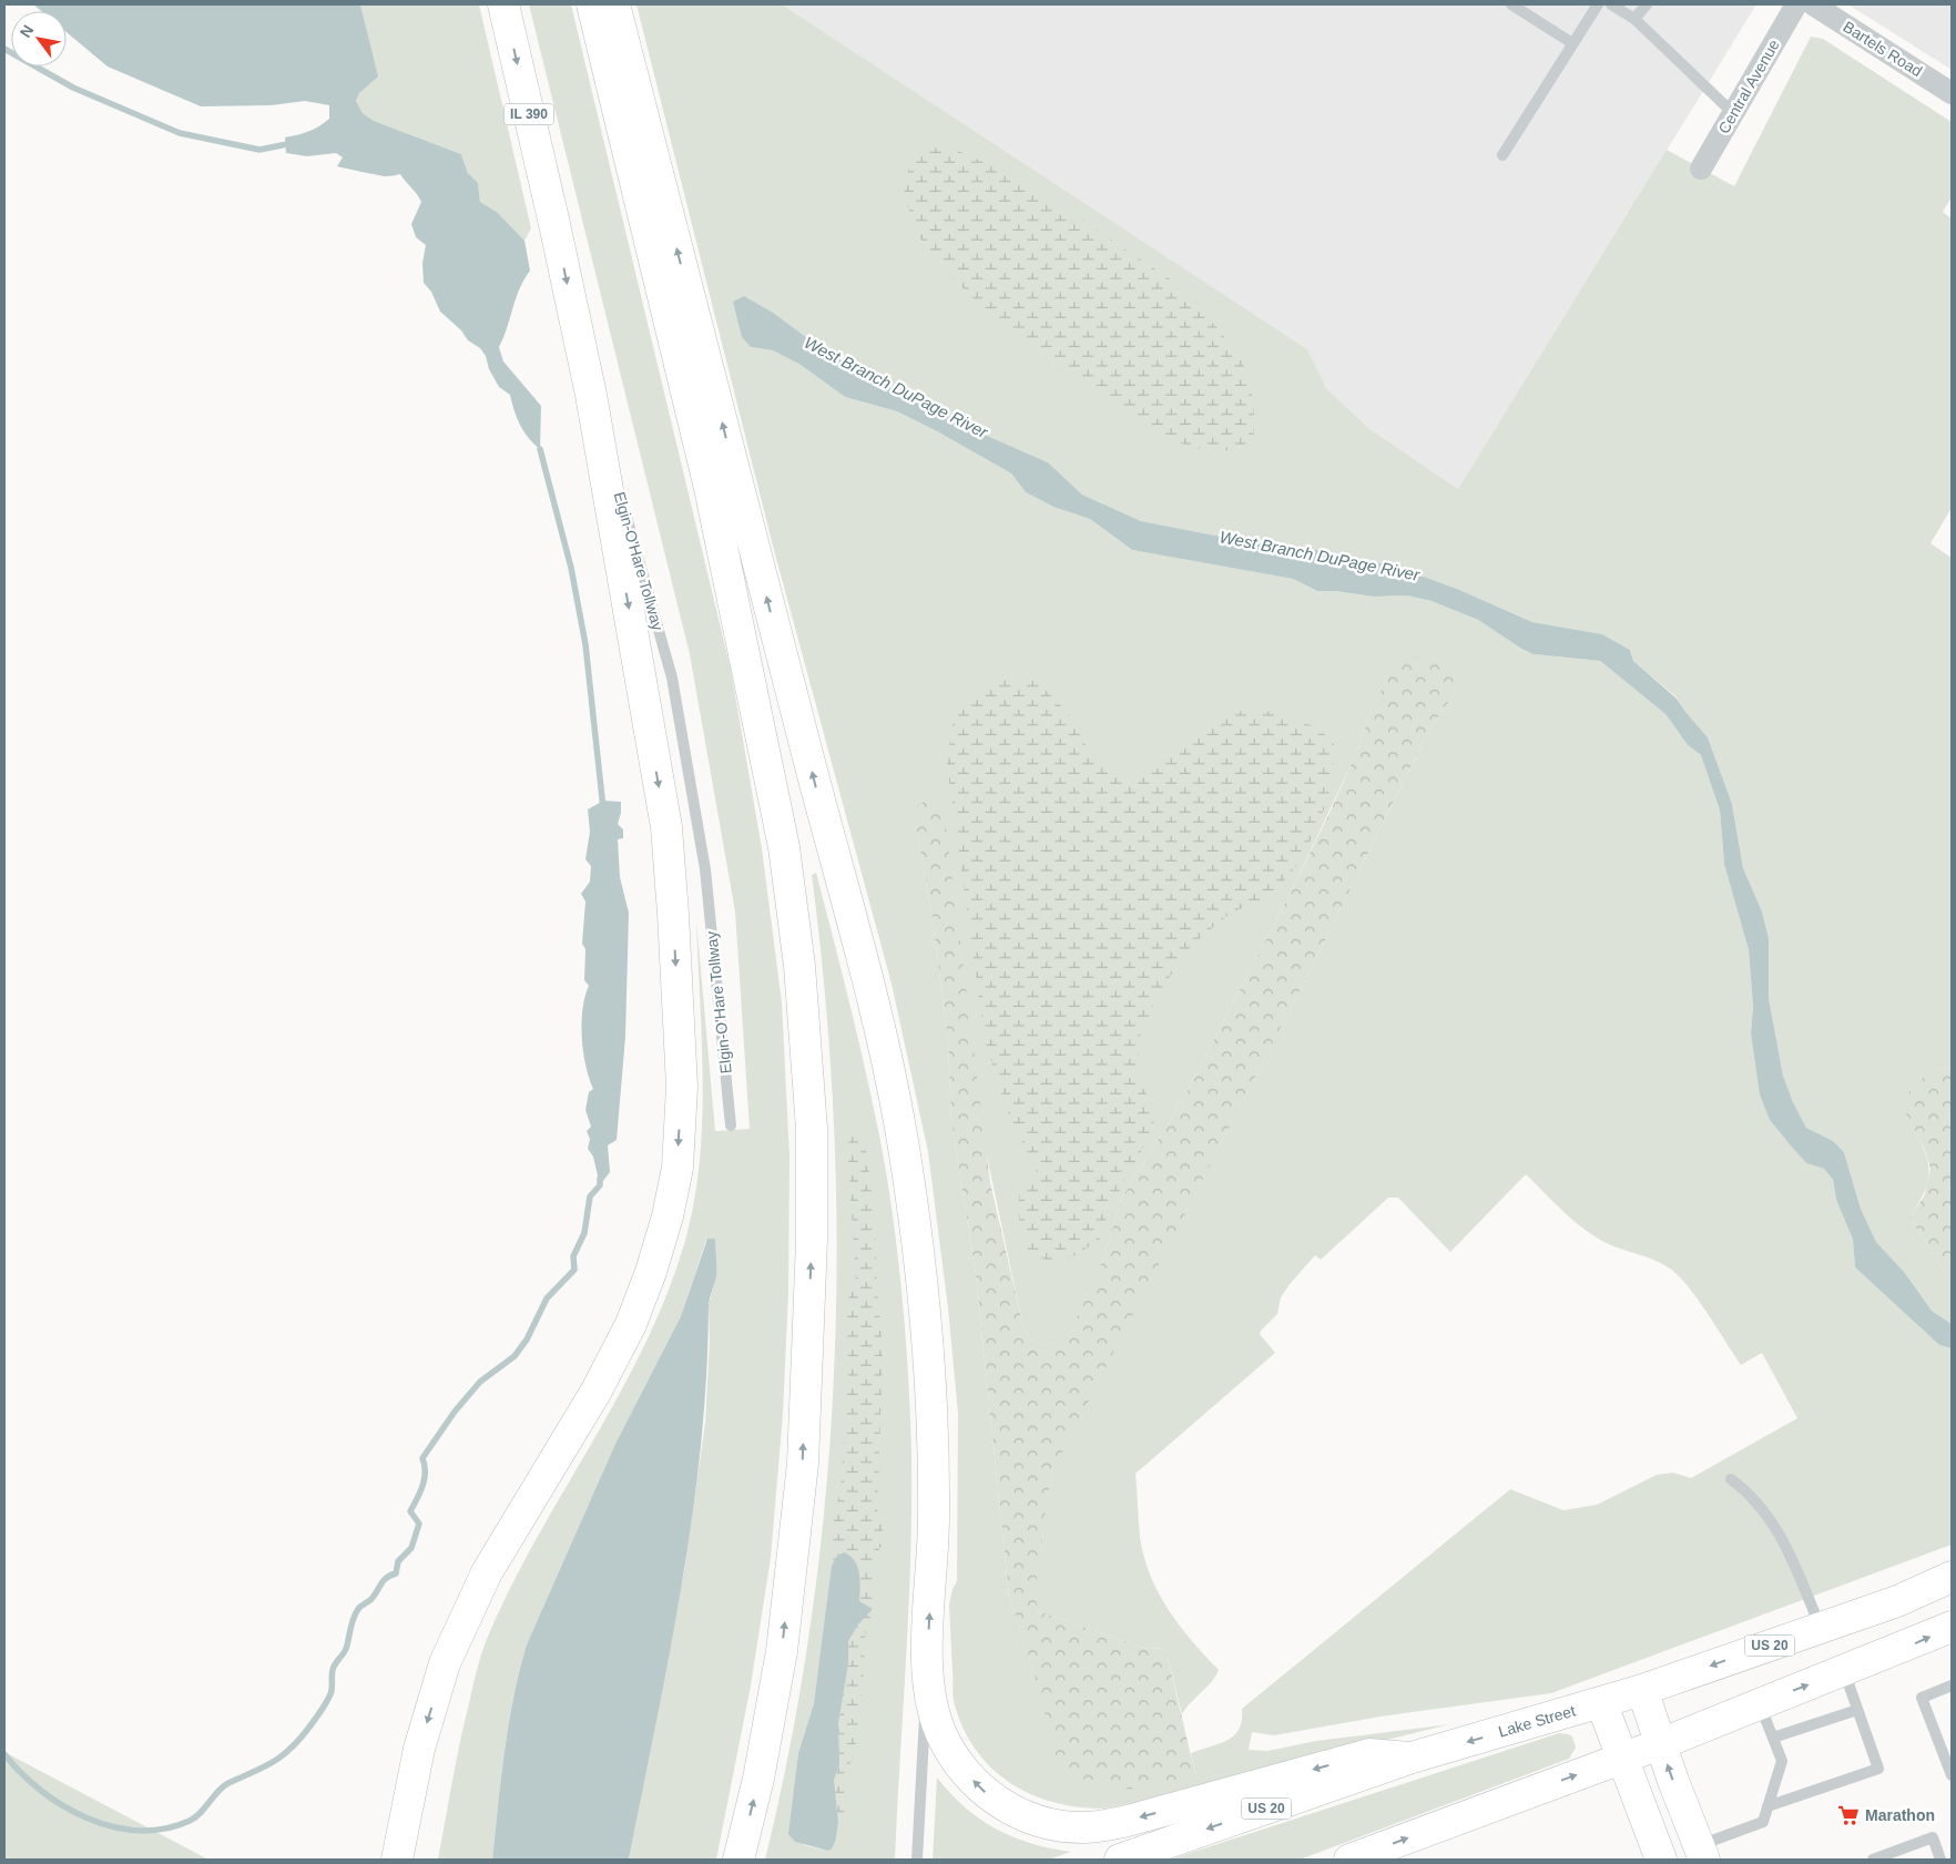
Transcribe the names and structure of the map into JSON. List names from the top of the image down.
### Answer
{
  "streets": {
    "main road": [
      "IL 390",
      "Elgin-O'Hare Tollway",
      "US 20",
      "Lake Street"
    ],
    "street": ["Bartels Road", "Central Avenue"]
  },
  "water": ["West Branch DuPage River"],
  "places": {
    "supermarket": ["Marathon"]
  },
  "north": "top left"
}
